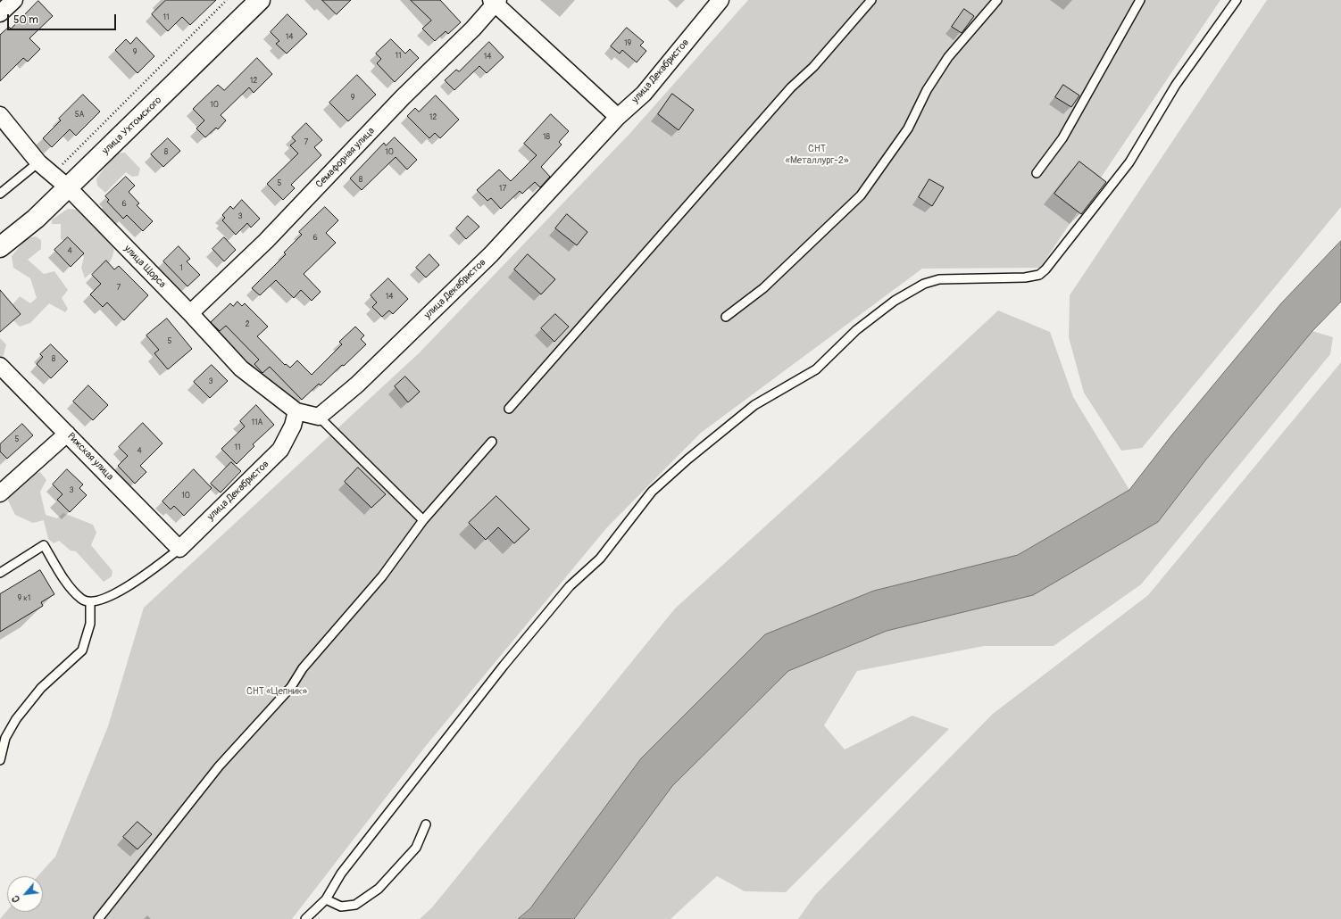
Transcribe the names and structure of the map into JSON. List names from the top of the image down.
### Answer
{
  "streets": {
    "street": [
      "улица Декабристов",
      "улица Ухтомского",
      "Семафорная улица",
      "улица Щорса",
      "Рижская улица"
    ]
  },
  "crossings": [
    ["улица Декабристов", "улица Щорса"],
    ["улица Декабристов", "Рижская улица"],
    ["улица Ухтомского", "улица Щорса"],
    ["Семафорная улица", "улица Щорса"]
  ],
  "parks": ["СНТ «Металлург-2»", "СНТ «Цепник»"],
  "house_numbers": [
    "11",
    "14",
    "19",
    "9",
    "11",
    "14",
    "12",
    "9",
    "10",
    "5А",
    "12",
    "18",
    "7",
    "8",
    "10",
    "8",
    "5",
    "17",
    "6",
    "3",
    "6",
    "4",
    "1",
    "7",
    "14",
    "2",
    "5",
    "8",
    "3",
    "11А",
    "5",
    "11",
    "4",
    "3",
    "10",
    "9 к1"
  ],
  "scale_bar": "50 m",
  "north": "bottom left"
}
